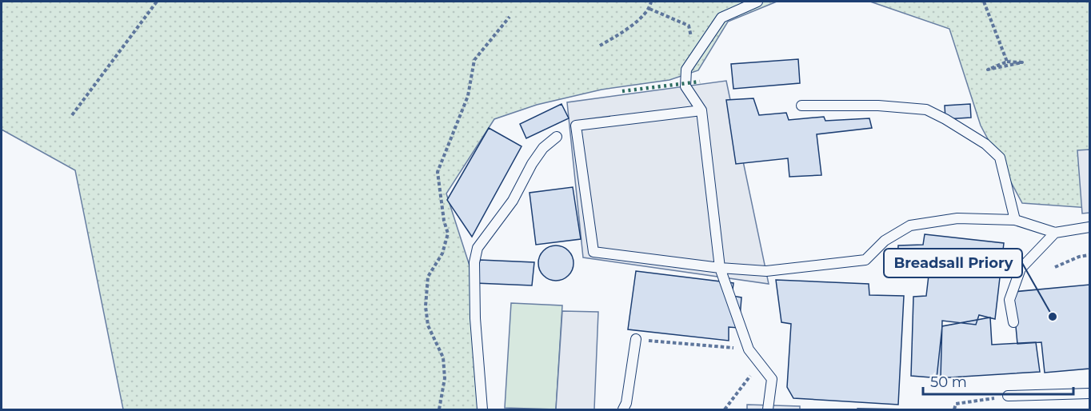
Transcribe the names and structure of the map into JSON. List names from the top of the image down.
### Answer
{
  "places": ["Breadsall Priory"],
  "scale_bar": "50 m"
}
